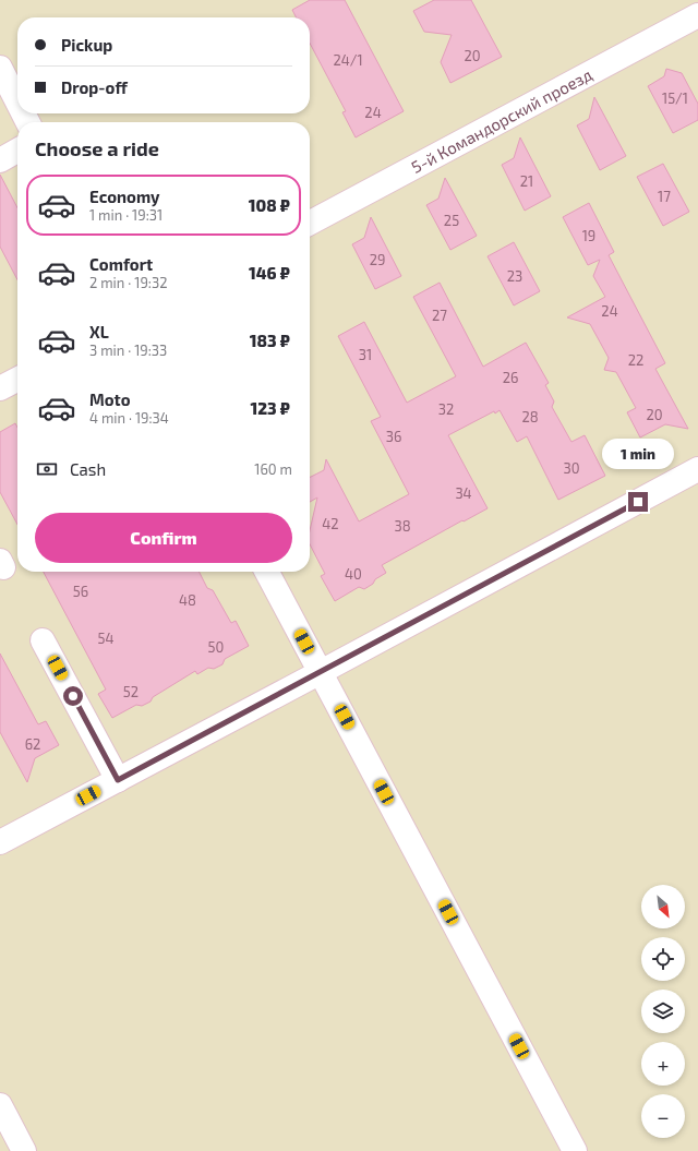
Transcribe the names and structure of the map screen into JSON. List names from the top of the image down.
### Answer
{
  "streets": {
    "street": ["5-й Командорский проезд"]
  },
  "house_numbers": [
    "20",
    "24/1",
    "15/1",
    "24",
    "21",
    "17",
    "25",
    "19",
    "29",
    "23",
    "24",
    "27",
    "31",
    "22",
    "26",
    "32",
    "20",
    "28",
    "36",
    "30",
    "34",
    "42",
    "38",
    "40",
    "56",
    "48",
    "54",
    "50",
    "52",
    "62"
  ],
  "north": "bottom right",
  "page": {
    "banner": ["Pickup", "Drop-off"],
    "heading": "Choose a ride",
    "list": [
      {
        "name": "Economy",
        "note": "1 min · 19:31",
        "value": "108 ₽"
      },
      {
        "name": "Comfort",
        "note": "2 min · 19:32",
        "value": "146 ₽"
      },
      {
        "name": "XL",
        "note": "3 min · 19:33",
        "value": "183 ₽"
      },
      {
        "name": "Moto",
        "note": "4 min · 19:34",
        "value": "123 ₽"
      }
    ],
    "bubble": "1 min",
    "pay": ["Cash", "160 m"],
    "buttons": "Confirm",
    "map_buttons": ["+", "−"]
  }
}
